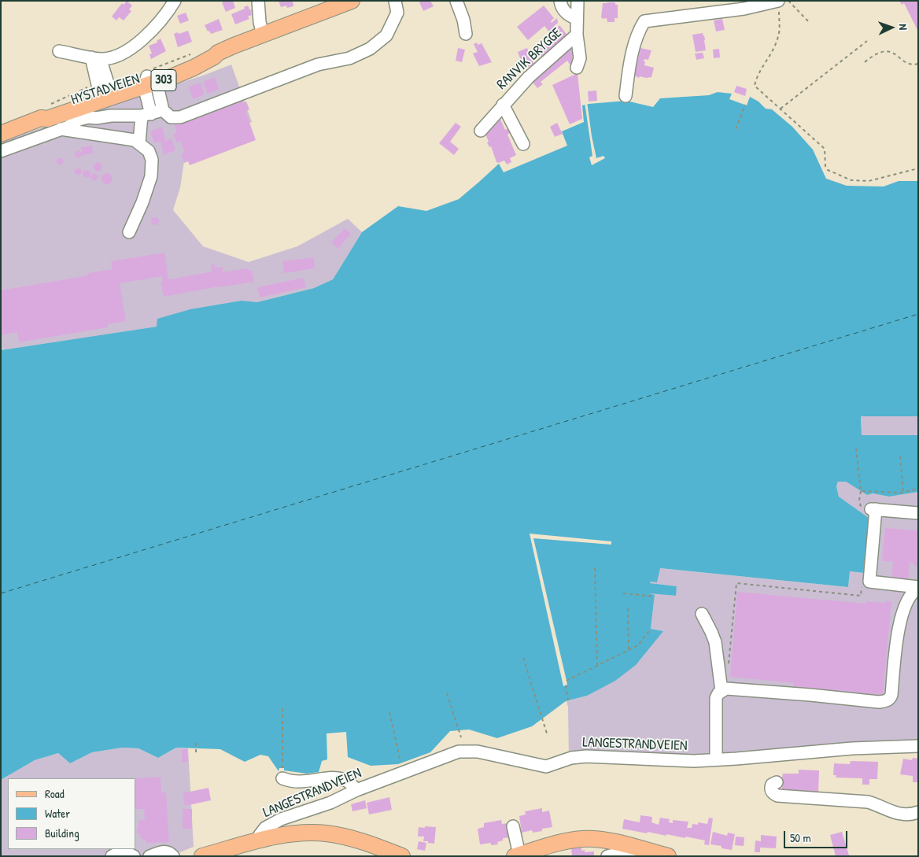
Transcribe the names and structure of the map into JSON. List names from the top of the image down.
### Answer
{
  "streets": {
    "main road": ["303", "HYSTADVEIEN"],
    "street": ["RANVIK BRYGGE", "LANGESTRANDVEIEN"]
  },
  "legend": ["Road", "Water", "Building"],
  "scale_bar": "50 m",
  "north": "right"
}
